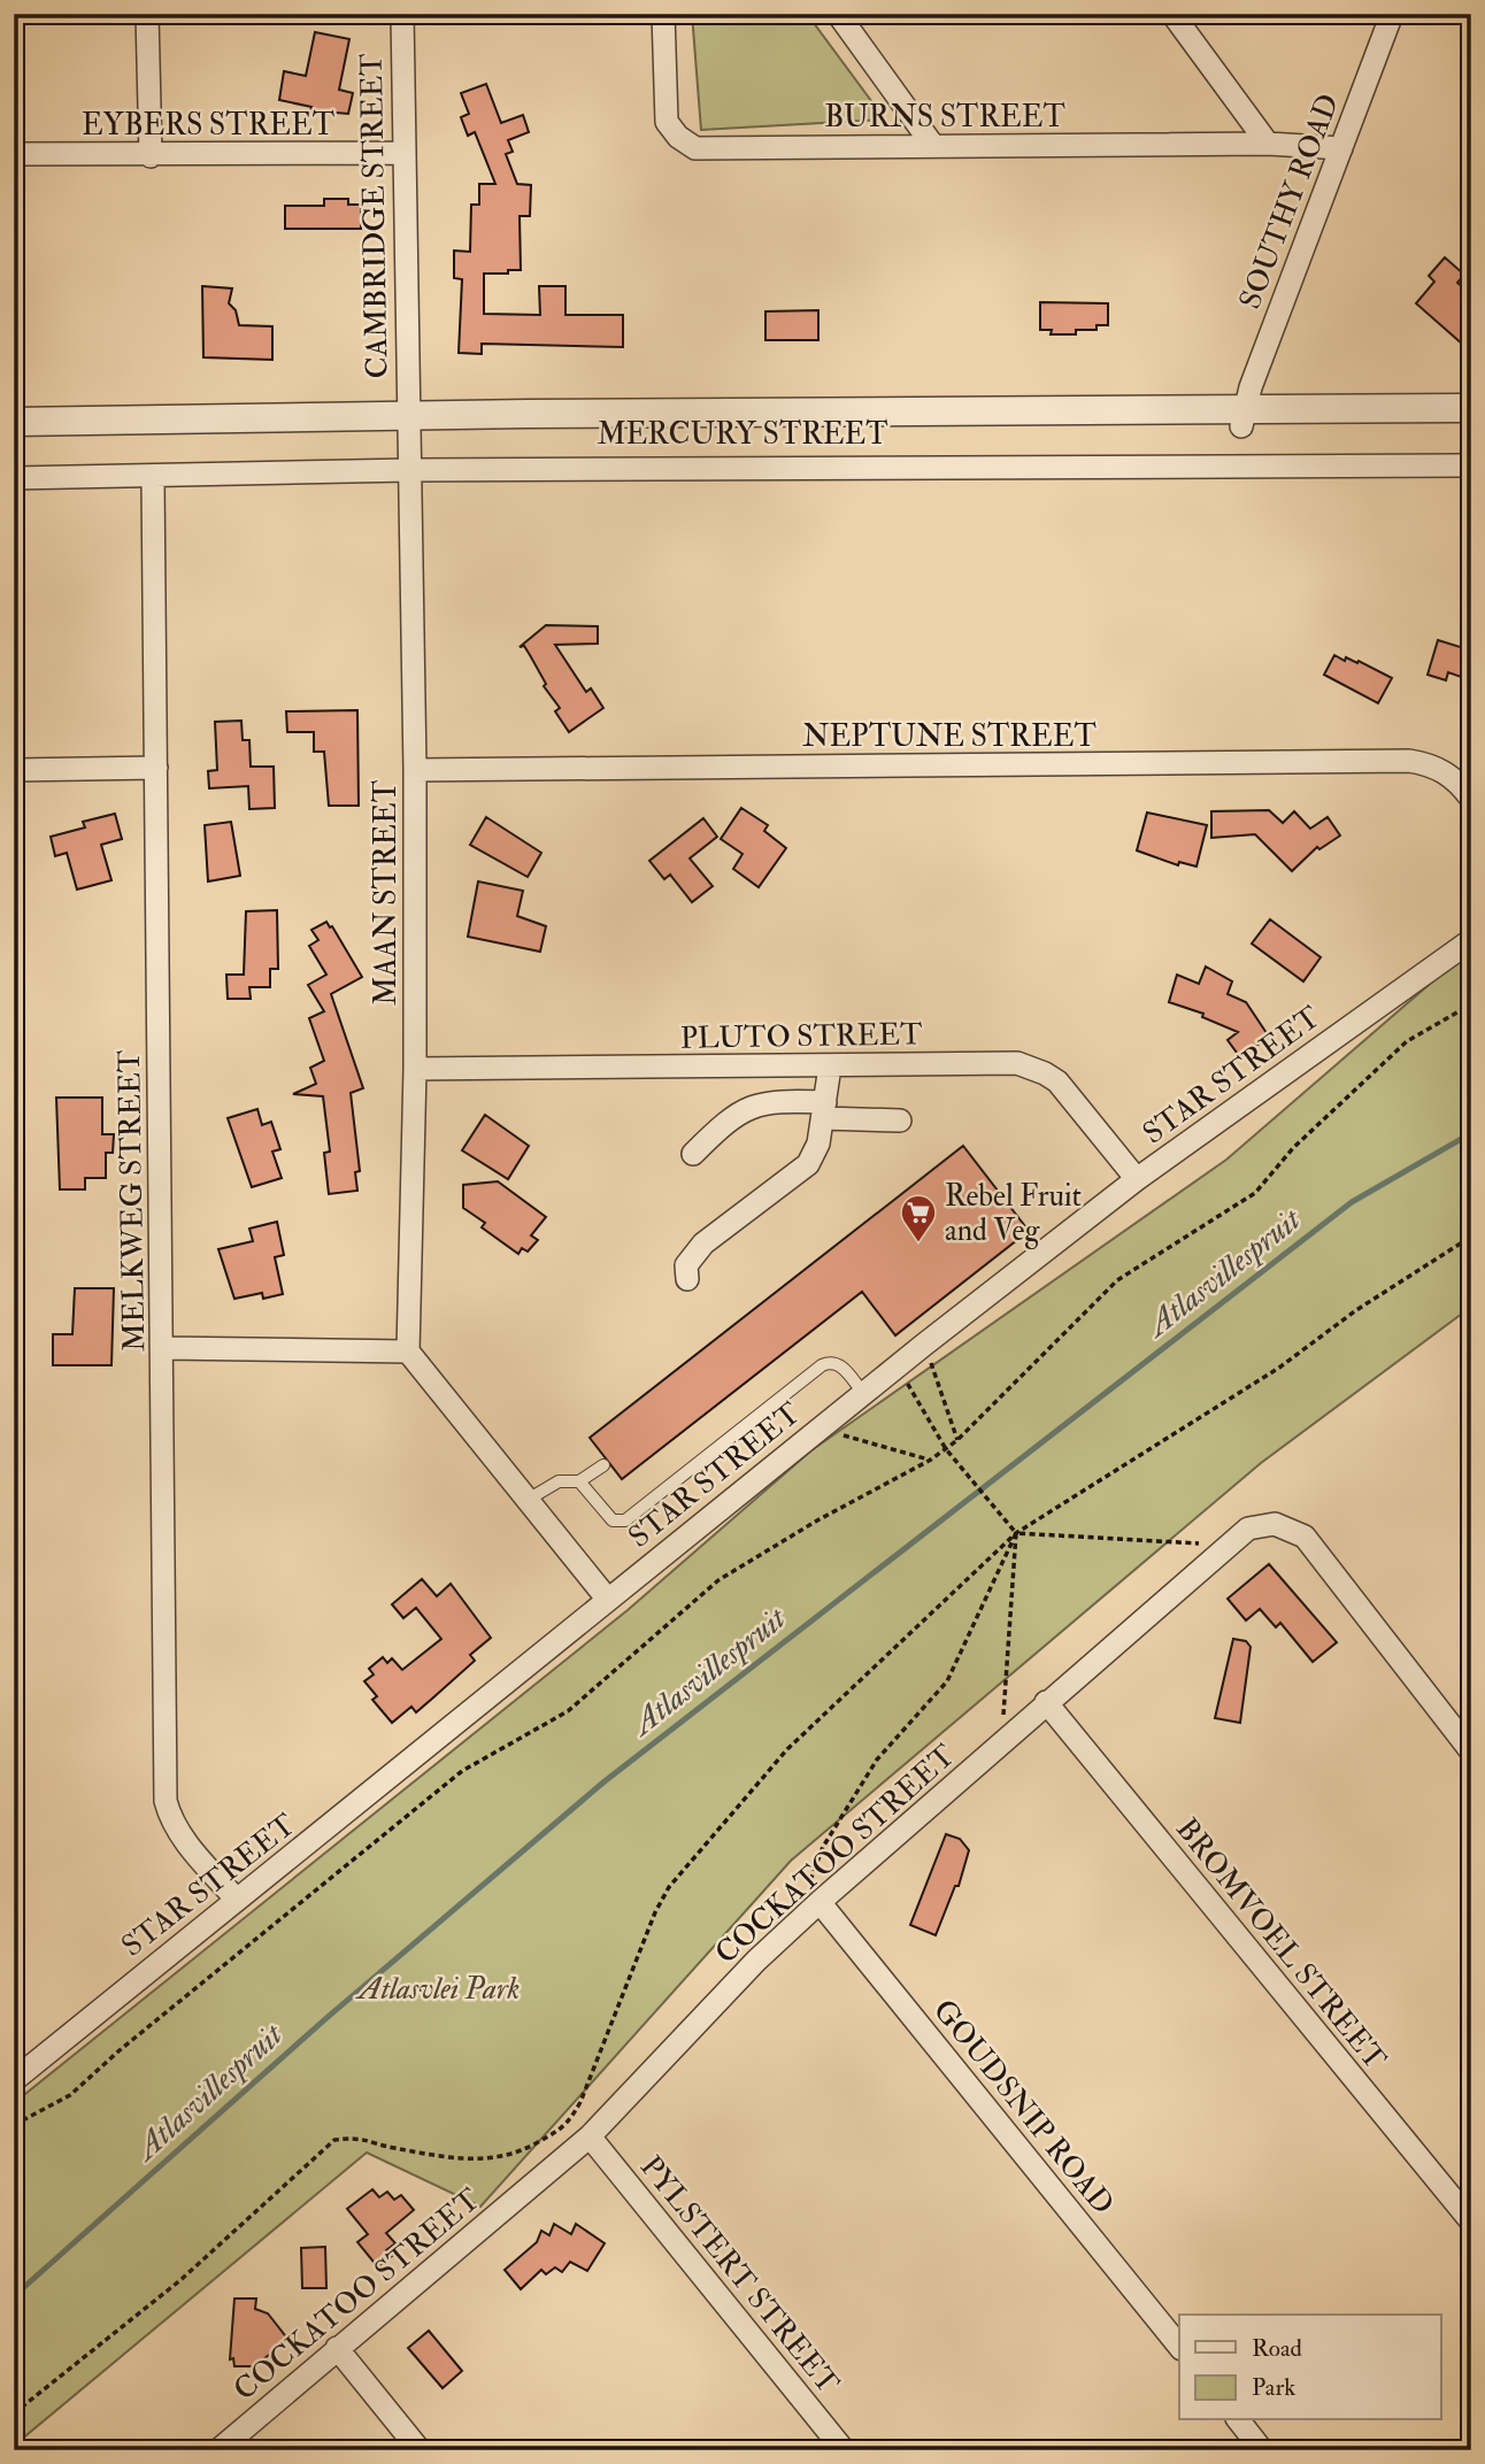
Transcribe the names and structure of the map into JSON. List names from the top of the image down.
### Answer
{
  "streets": {
    "street": [
      "BURNS STREET",
      "EYBERS STREET",
      "SOUTHY ROAD",
      "CAMBRIDGE STREET",
      "MERCURY STREET",
      "NEPTUNE STREET",
      "MAAN STREET",
      "PLUTO STREET",
      "STAR STREET",
      "MELKWEG STREET",
      "COCKATOO STREET",
      "BROMVOEL STREET",
      "GOUDSNIP ROAD",
      "PYLSTERT STREET"
    ]
  },
  "crossings": [
    ["BURNS STREET", "SOUTHY ROAD"],
    ["EYBERS STREET", "CAMBRIDGE STREET"],
    ["SOUTHY ROAD", "MERCURY STREET"],
    ["CAMBRIDGE STREET", "MERCURY STREET"],
    ["CAMBRIDGE STREET", "MAAN STREET"],
    ["MERCURY STREET", "MAAN STREET"],
    ["MERCURY STREET", "MELKWEG STREET"],
    ["NEPTUNE STREET", "MAAN STREET"],
    ["MAAN STREET", "PLUTO STREET"],
    ["PLUTO STREET", "STAR STREET"],
    ["STAR STREET", "MELKWEG STREET"],
    ["COCKATOO STREET", "BROMVOEL STREET"],
    ["COCKATOO STREET", "GOUDSNIP ROAD"],
    ["COCKATOO STREET", "PYLSTERT STREET"]
  ],
  "water": ["Atlasvillespruit"],
  "parks": ["Atlasvlei Park"],
  "places": {
    "supermarket": ["Rebel Fruit and Veg"]
  },
  "legend": ["Road", "Park"]
}
